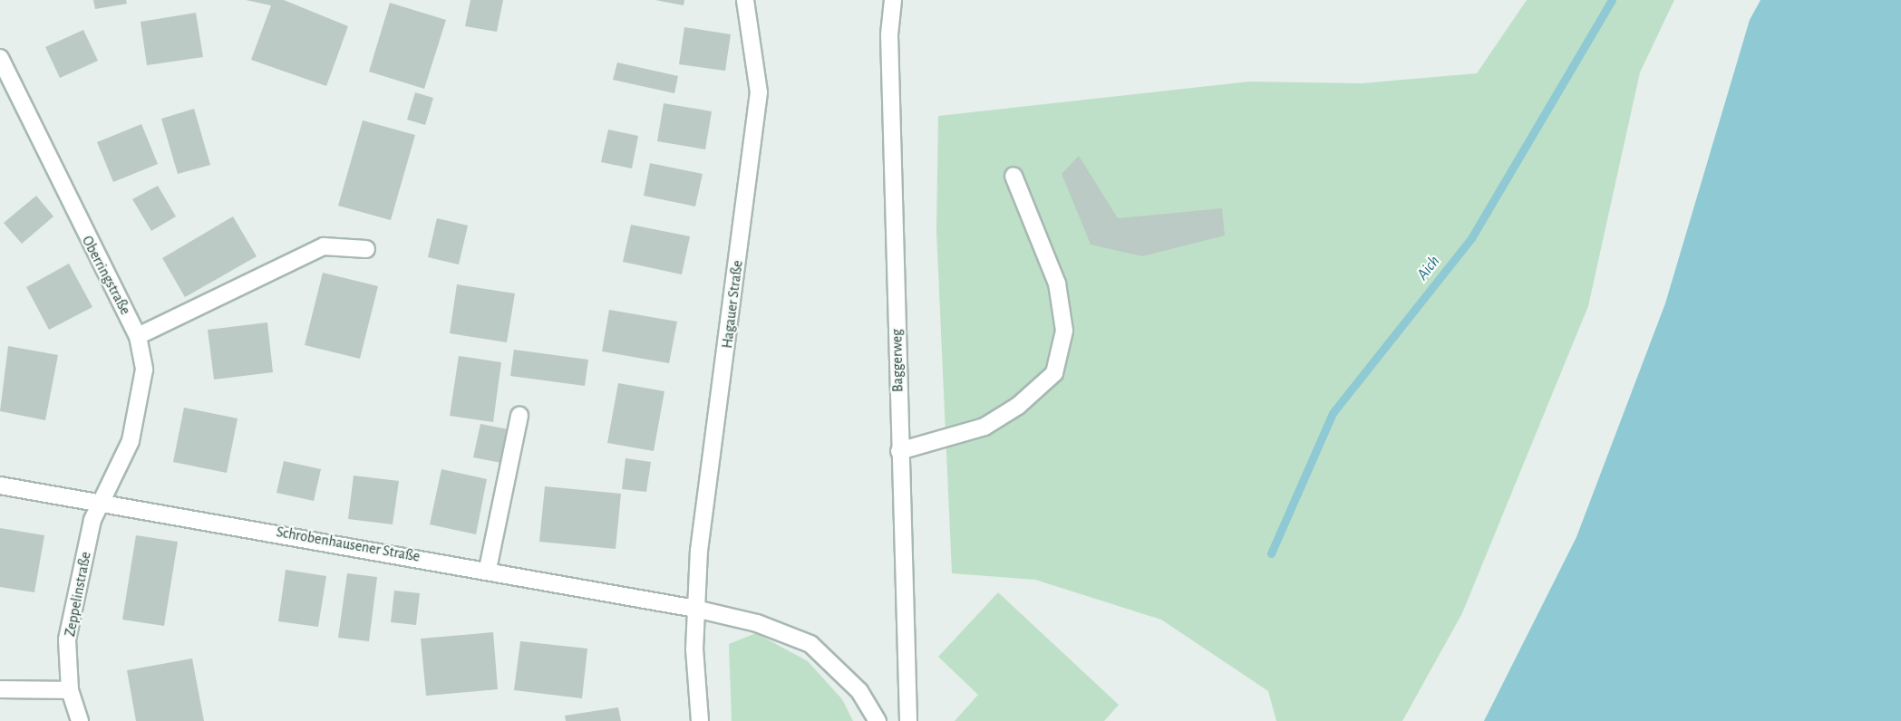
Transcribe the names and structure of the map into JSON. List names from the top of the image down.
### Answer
{
  "streets": {
    "street": [
      "Oberringstraße",
      "Hagauer Straße",
      "Baggerweg",
      "Schrobenhausener Straße",
      "Zeppelinstraße"
    ]
  },
  "crossings": [
    ["Oberringstraße", "Schrobenhausener Straße"],
    ["Oberringstraße", "Zeppelinstraße"],
    ["Hagauer Straße", "Schrobenhausener Straße"],
    ["Schrobenhausener Straße", "Zeppelinstraße"]
  ],
  "water": ["Aich"]
}
